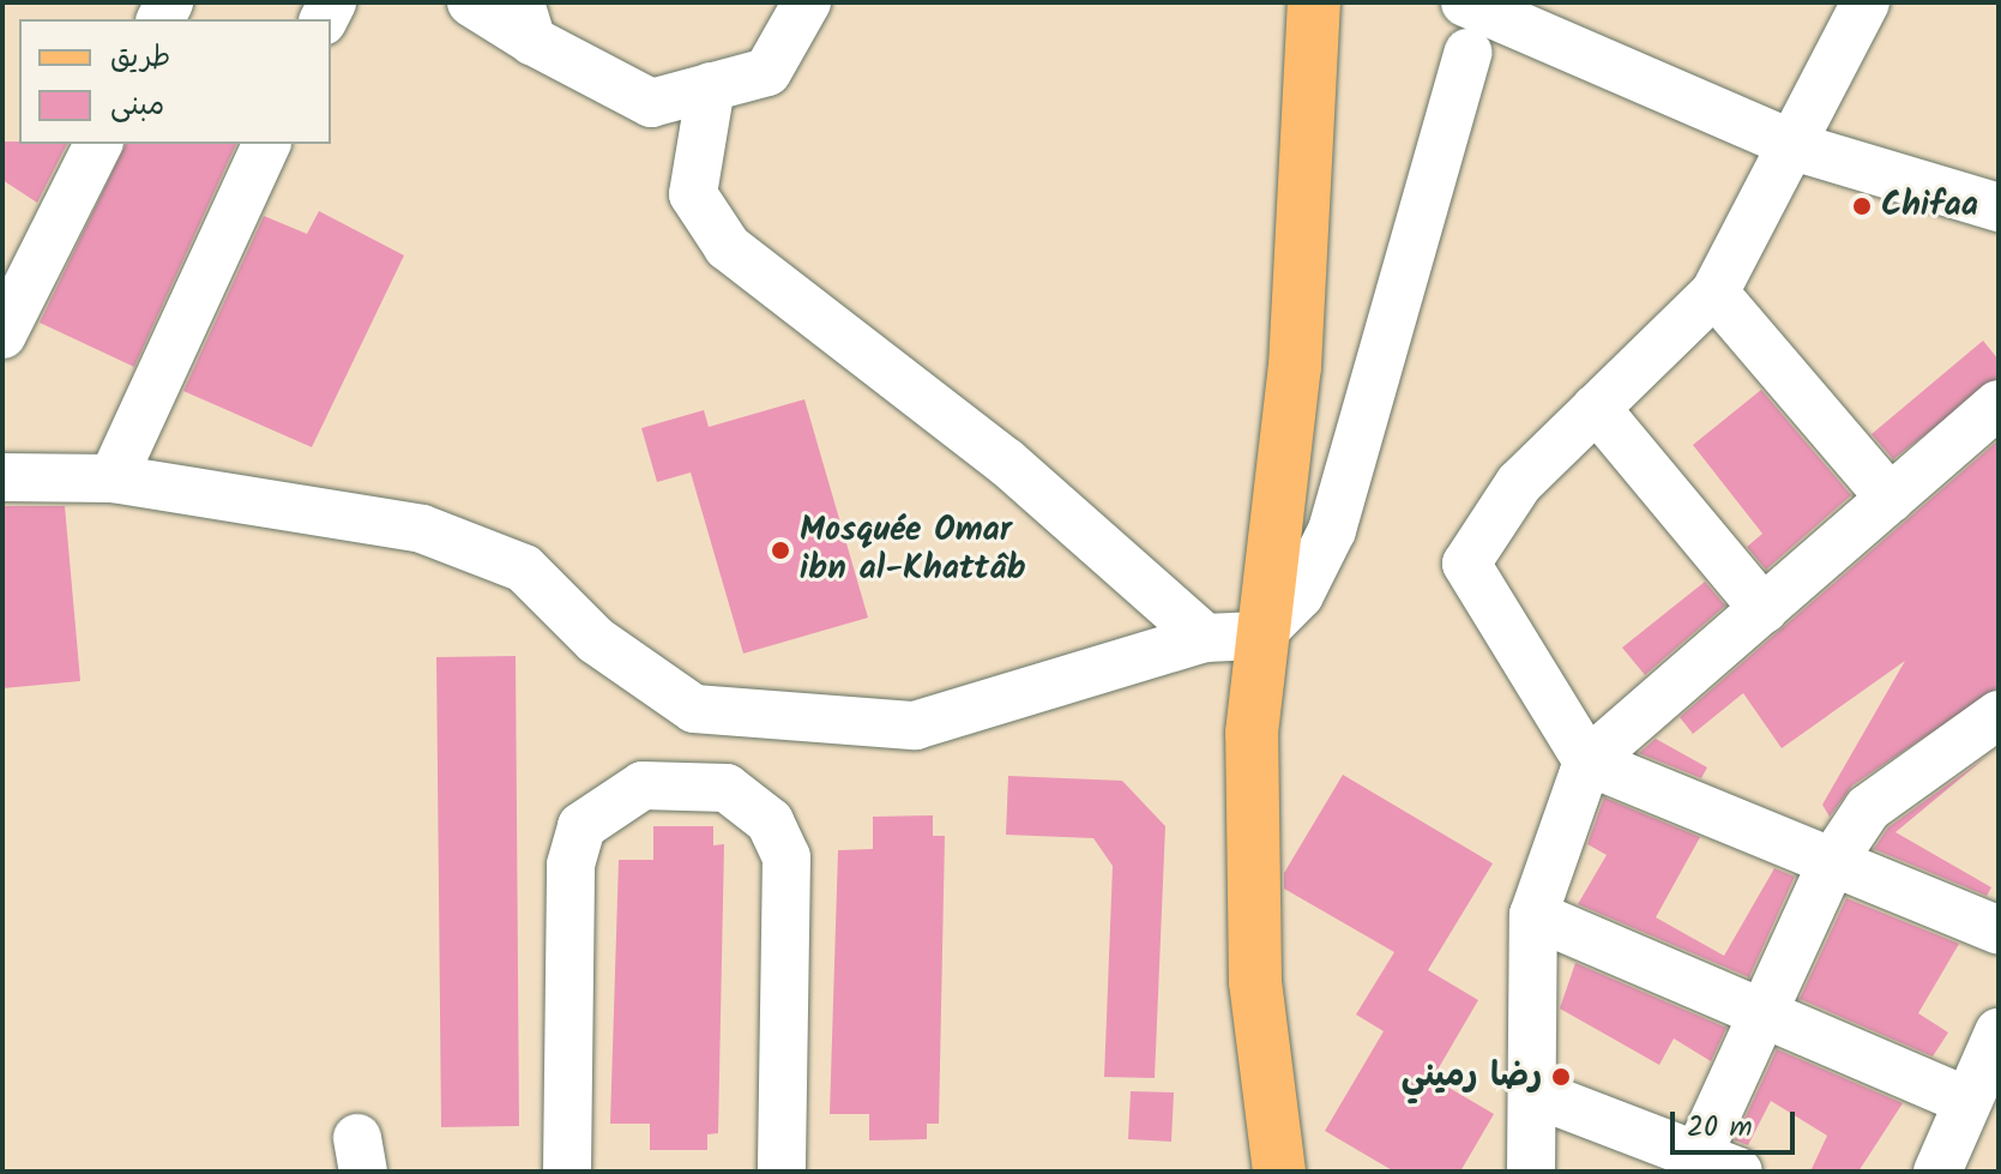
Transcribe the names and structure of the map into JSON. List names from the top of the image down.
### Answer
{
  "places": ["Chifaa", "Mosquée Omar ibn al-Khattâb", "رضا رميني"],
  "legend": ["طريق", "مبنى"],
  "scale_bar": "20 m"
}
